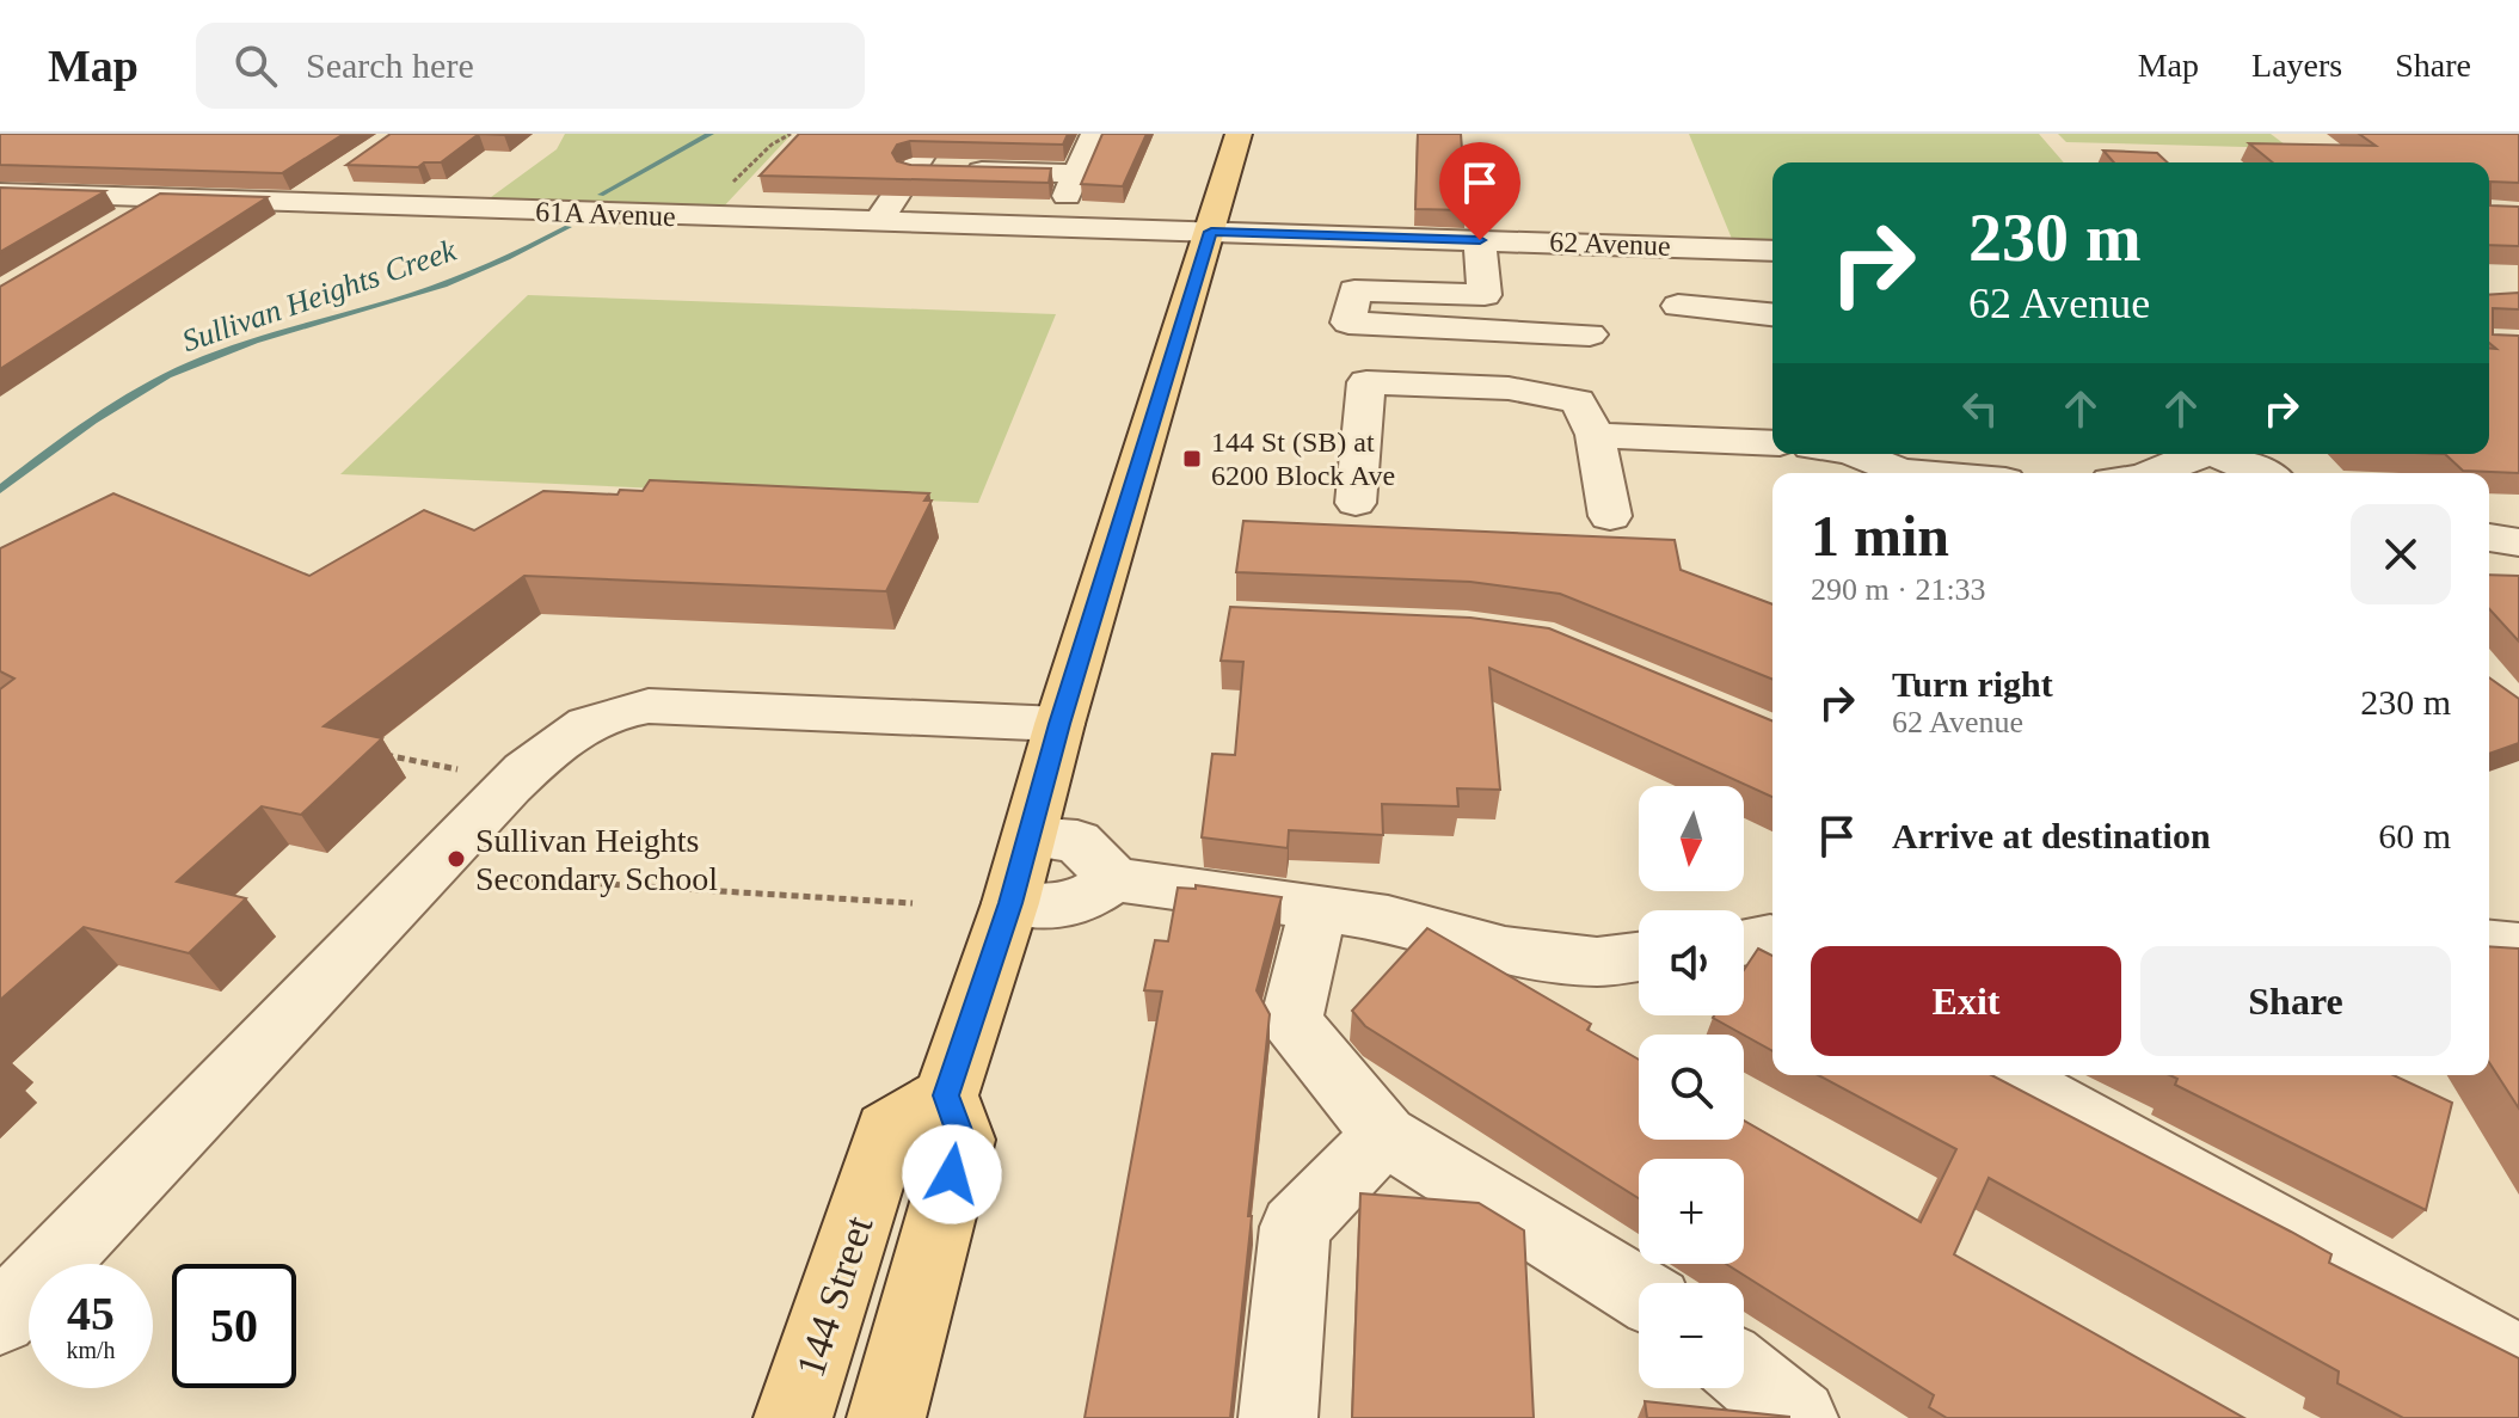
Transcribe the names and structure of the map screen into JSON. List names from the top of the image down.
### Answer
{
  "streets": {
    "main road": ["144 Street"],
    "street": ["61A Avenue", "62 Avenue"]
  },
  "crossings": [
    ["61A Avenue", "62 Avenue"]
  ],
  "water": ["Sullivan Heights Creek"],
  "places": {
    "transit": ["144 St (SB) at 6200 Block Ave"],
    "other": ["Sullivan Heights Secondary School"]
  },
  "north": "bottom",
  "page": {
    "header": "Map",
    "search": "Search here",
    "nav": ["Map", "Layers", "Share"],
    "turn": ["230 m", "62 Avenue"],
    "heading": ["1 min", "290 m · 21:33"],
    "list": [
      {
        "name": "Turn right",
        "note": "62 Avenue",
        "value": "230 m"
      },
      {
        "name": "Arrive at destination",
        "value": "60 m"
      }
    ],
    "map_buttons": ["+", "−"],
    "buttons": ["Exit", "Share"],
    "speed": "45 km/h",
    "limit": "50"
  }
}
